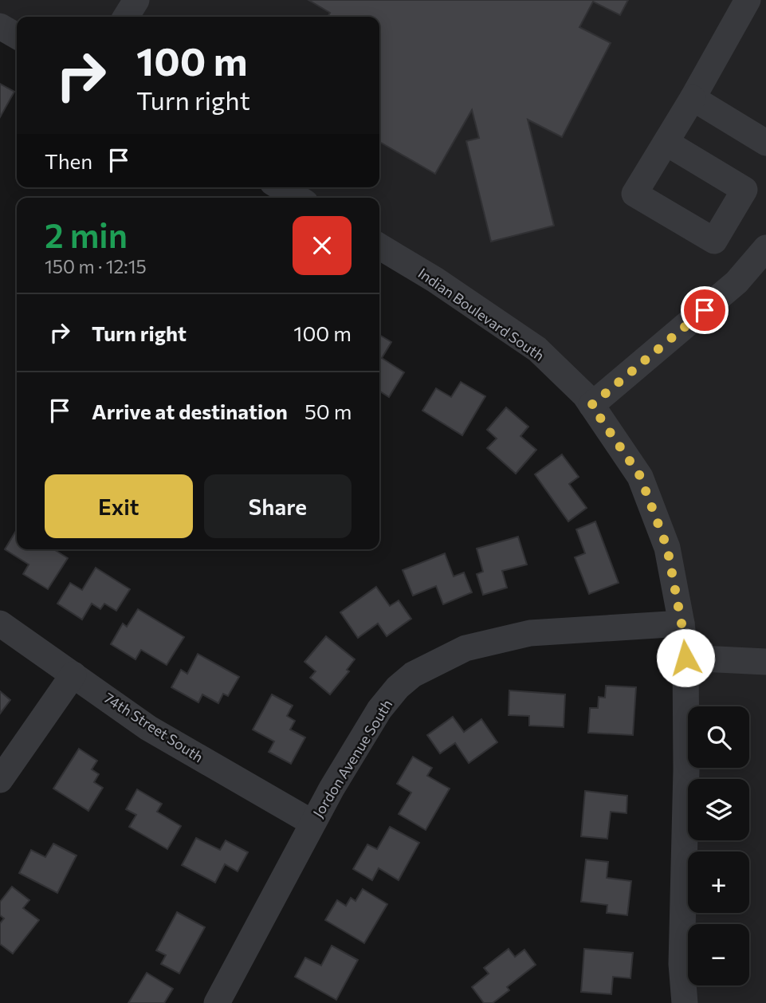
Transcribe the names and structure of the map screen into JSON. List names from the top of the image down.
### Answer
{
  "streets": {
    "street": ["Indian Boulevard South", "74th Street South", "Jordon Avenue South"]
  },
  "crossings": [
    ["Indian Boulevard South", "Jordon Avenue South"],
    ["74th Street South", "Jordon Avenue South"]
  ],
  "page": {
    "turn": ["100 m", "Turn right"],
    "then": "Then",
    "heading": ["2 min", "150 m · 12:15"],
    "list": [
      {
        "name": "Turn right",
        "value": "100 m"
      },
      {
        "name": "Arrive at destination",
        "value": "50 m"
      }
    ],
    "buttons": ["Exit", "Share"],
    "map_buttons": ["+", "−"]
  }
}
